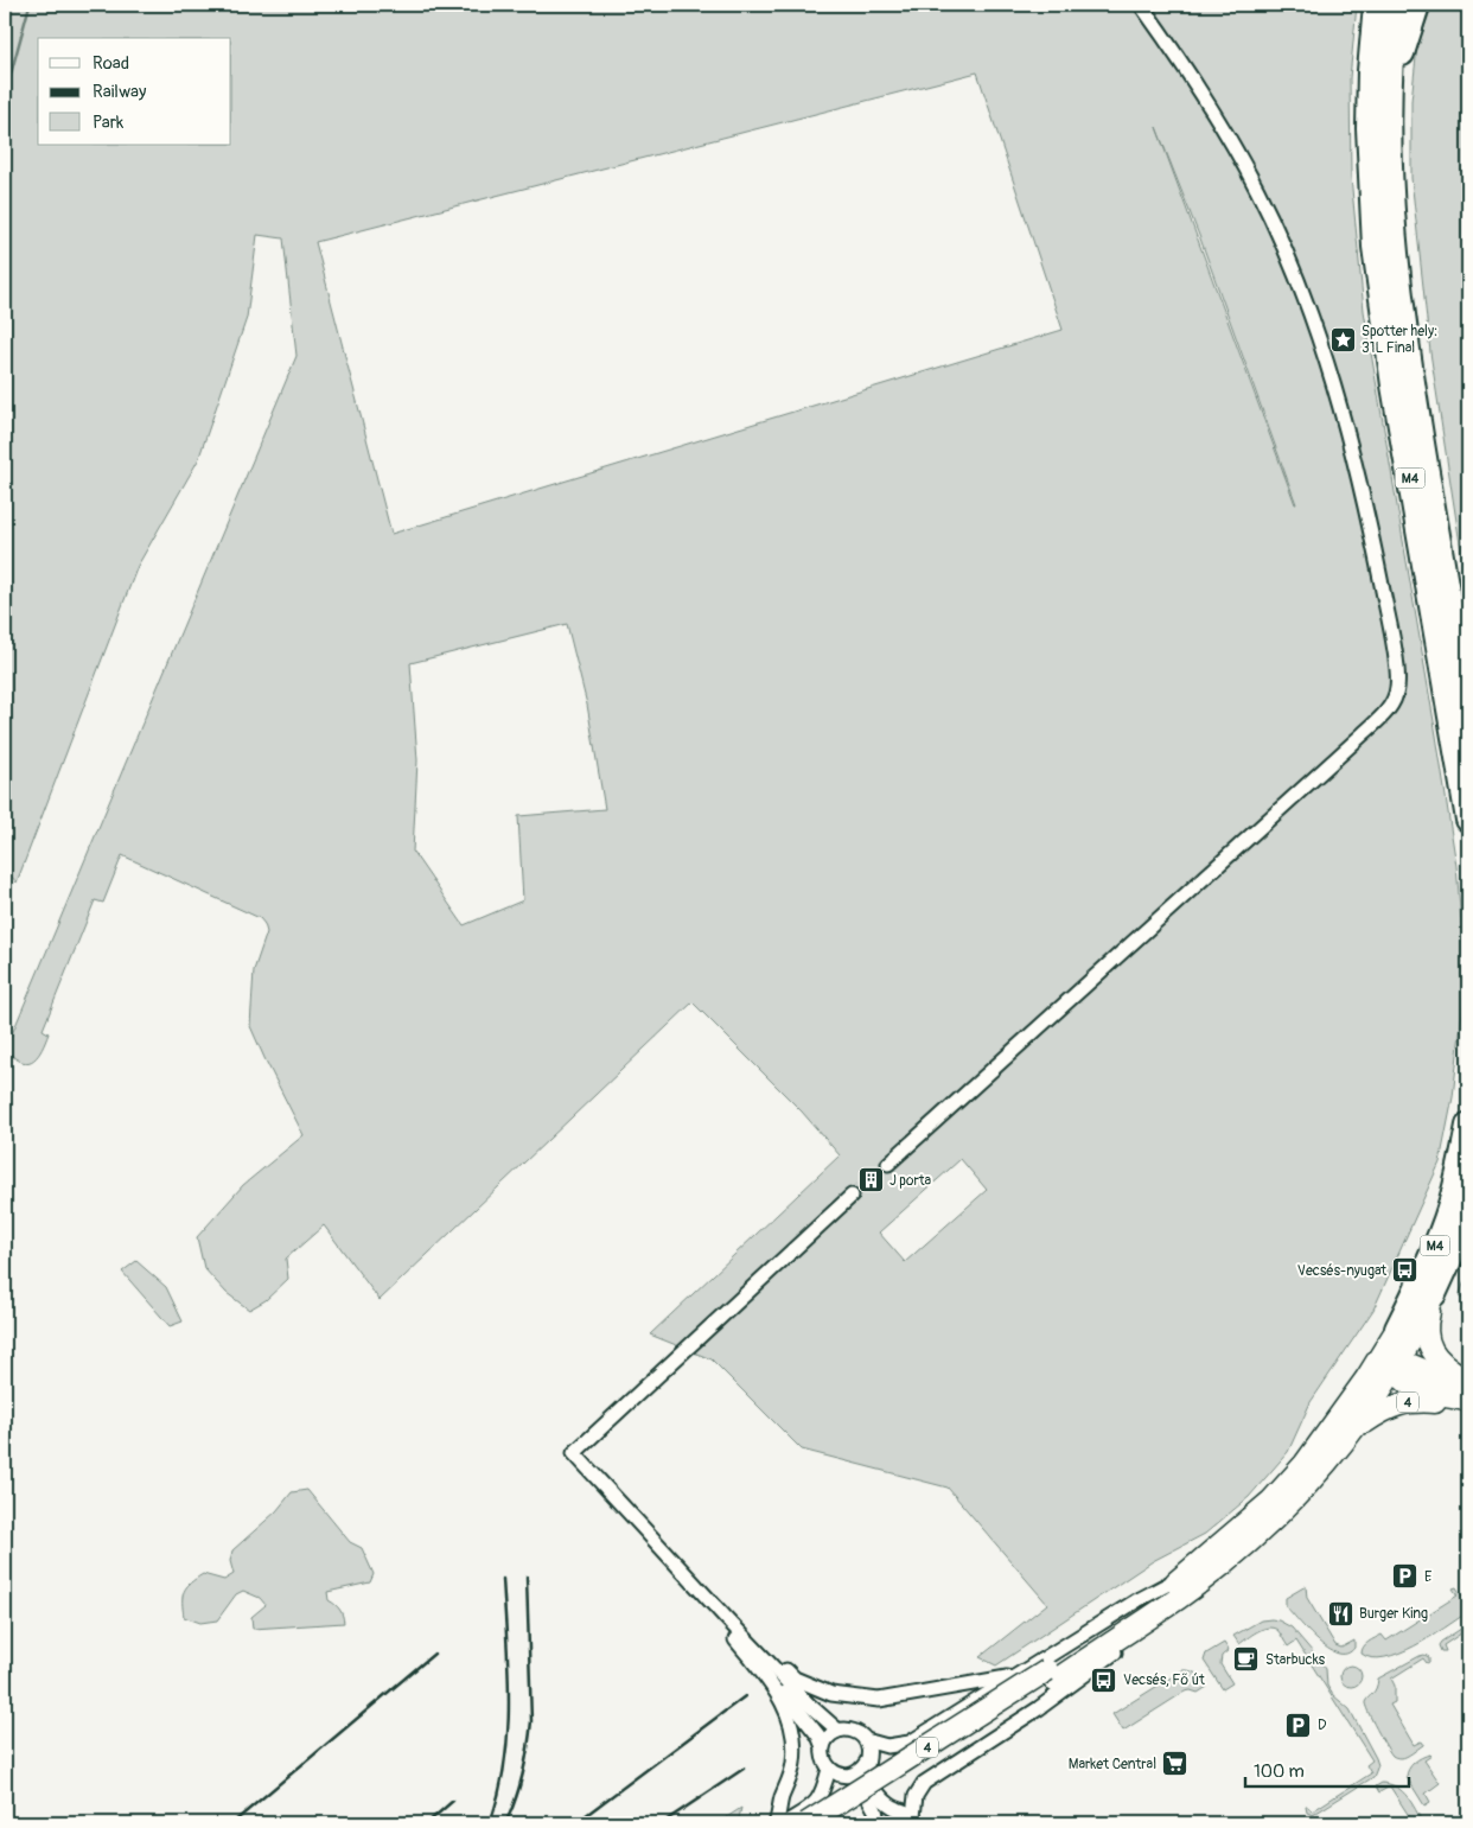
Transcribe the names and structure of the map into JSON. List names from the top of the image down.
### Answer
{
  "streets": {
    "highway": ["M4"],
    "main road": ["4"]
  },
  "places": {
    "place": ["Spotter hely: 31L Final"],
    "building": ["J porta"],
    "bus stop": ["Vecsés-nyugat", "Vecsés, Fő út"],
    "parking": ["E", "D"],
    "restaurant": ["Burger King"],
    "cafe": ["Starbucks"],
    "supermarket": ["Market Central"]
  },
  "legend": ["Road", "Railway", "Park"],
  "scale_bar": "100 m"
}
